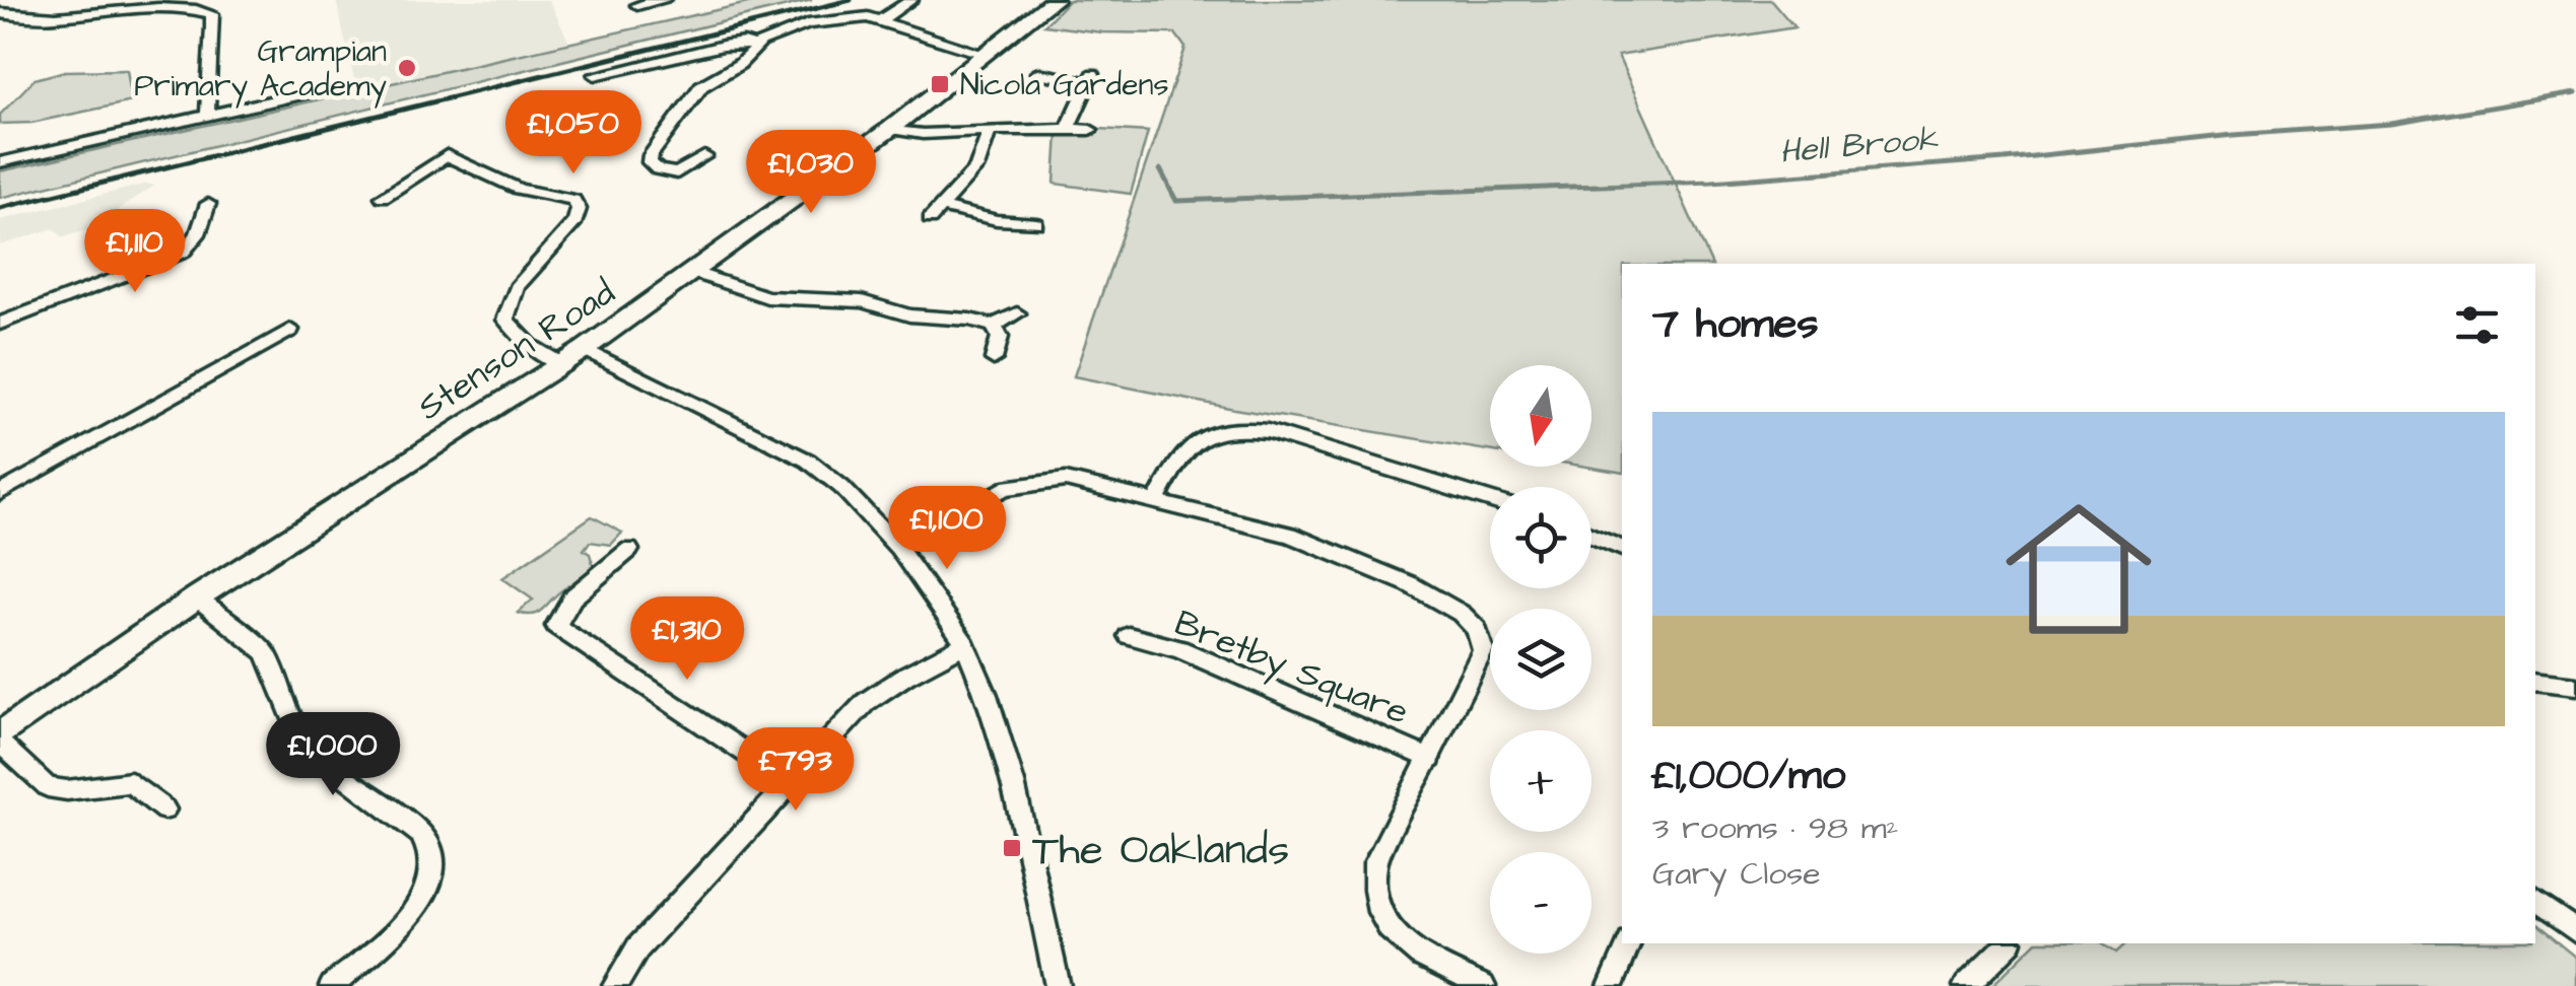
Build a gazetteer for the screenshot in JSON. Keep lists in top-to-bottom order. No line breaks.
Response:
{"streets":{"street":["Stenson Road","Bretby Square"]},"water":["Hell Brook"],"places":{"other":["Grampian Primary Academy"],"transit":["Nicola Gardens","The Oaklands"]},"north":"bottom","page":{"price":["£1,050","£1,030","£1,110","£1,100","£1,310","£1,000","£793"],"heading":"7 homes","map_buttons":["+","−"],"list":[{"name":"£1,000/mo","note":"3 rooms · 98 m² · Gary Close"}]}}
